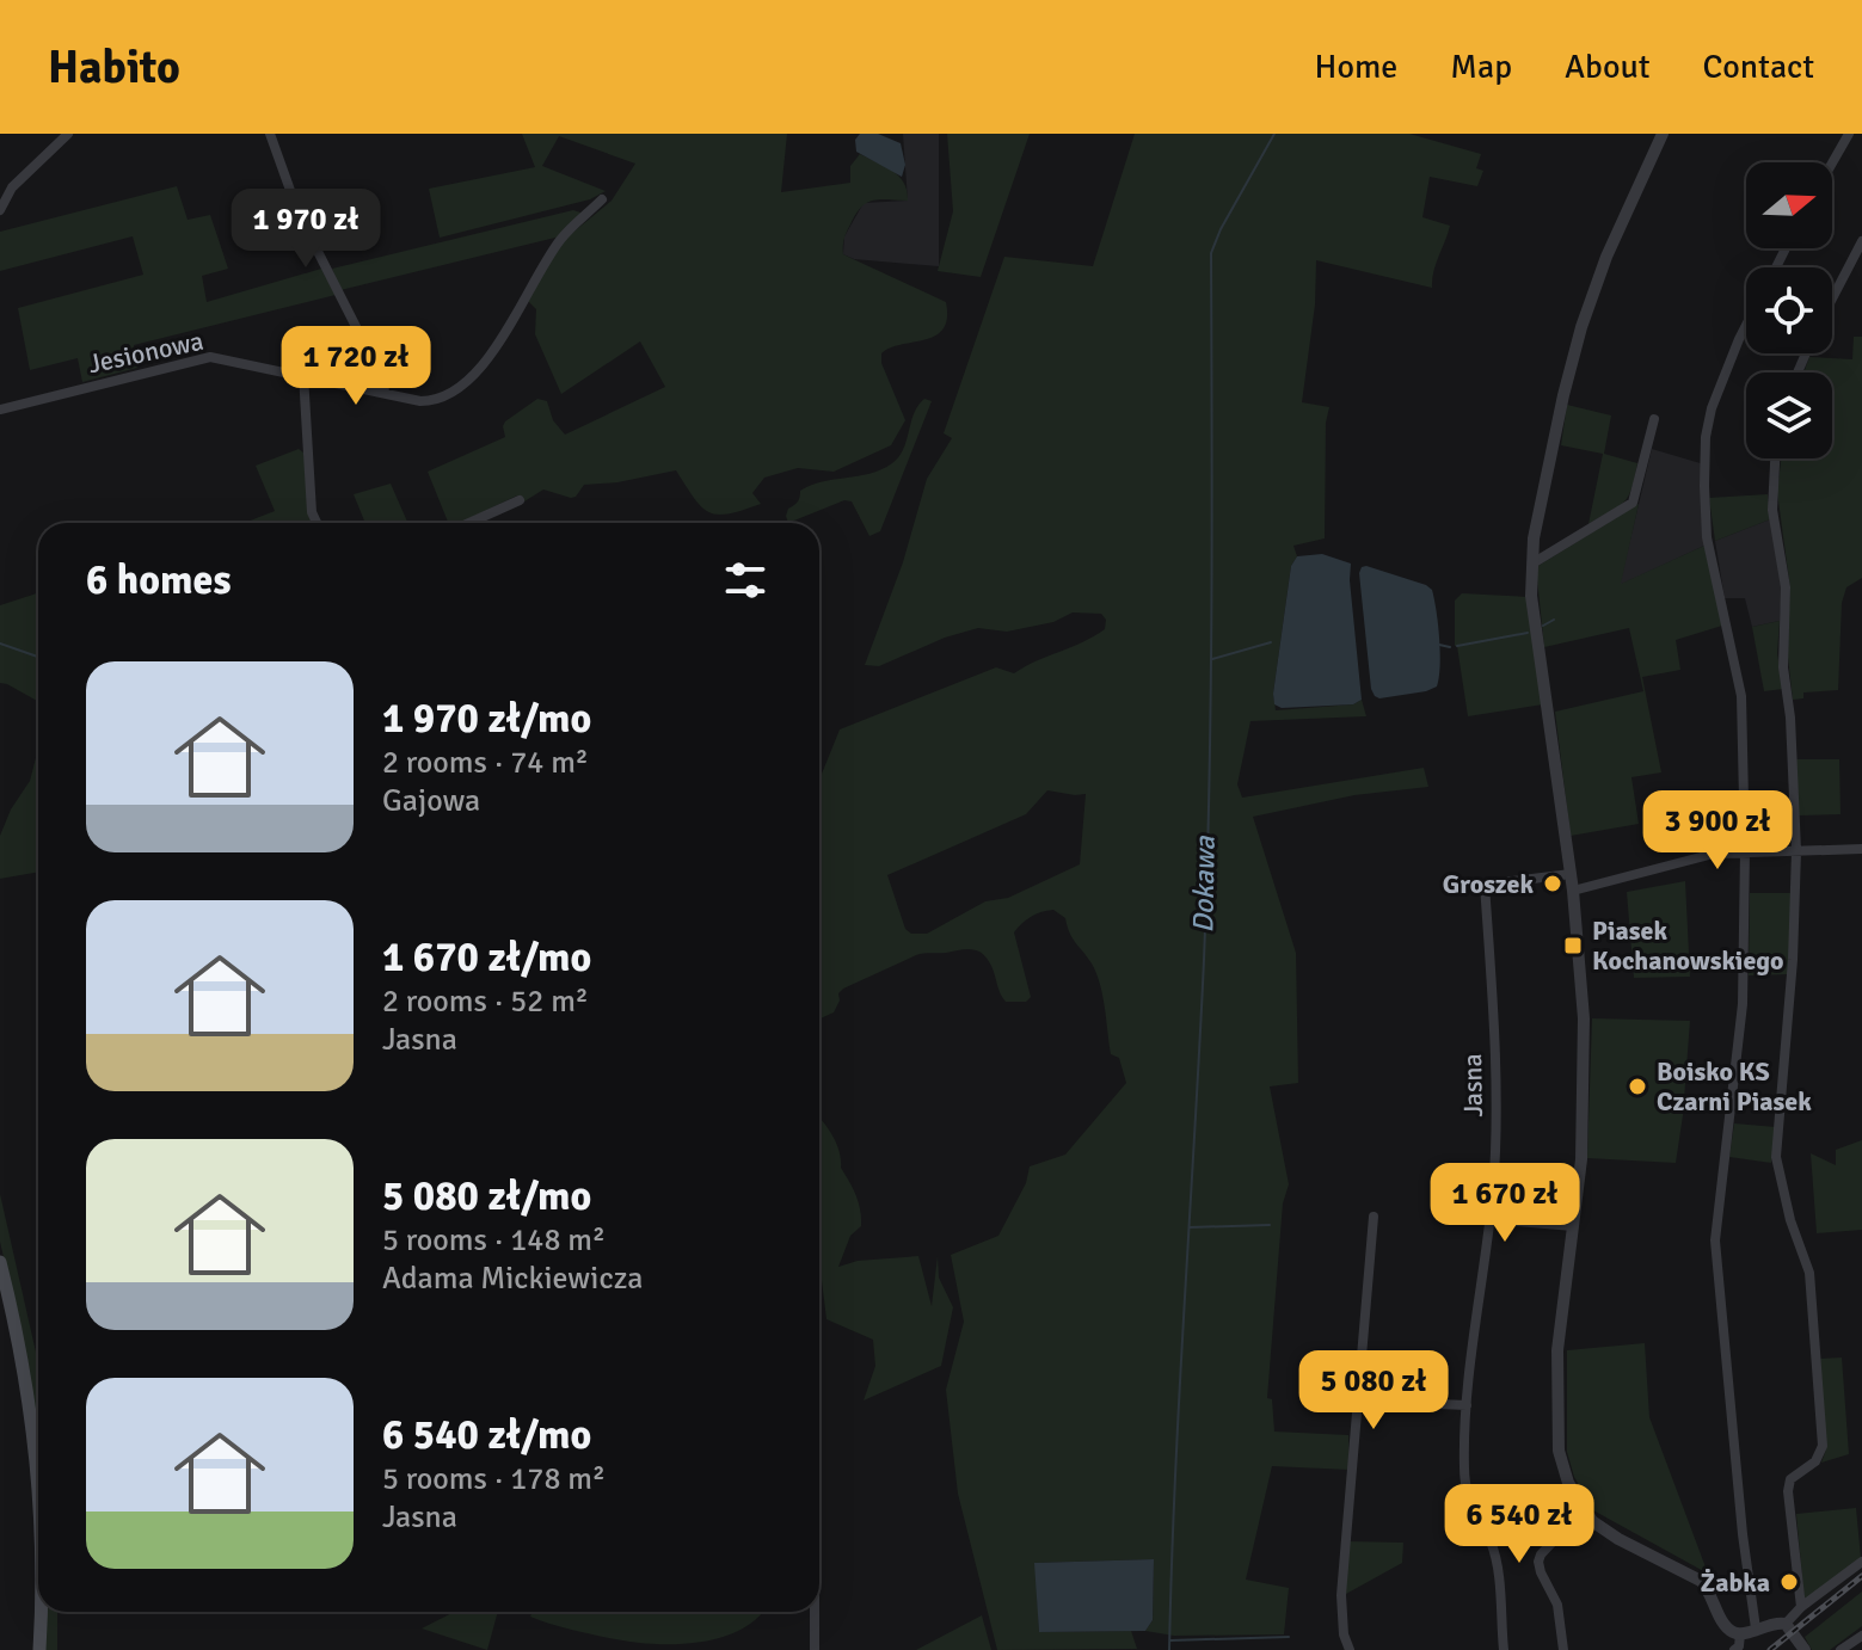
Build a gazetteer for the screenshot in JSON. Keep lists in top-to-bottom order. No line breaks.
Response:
{"streets":{"street":["Jesionowa","Jasna"]},"water":["Dokawa"],"places":{"other":["Groszek","Boisko KS Czarni Piasek","Żabka"],"transit":["Piasek Kochanowskiego"]},"north":"right","page":{"header":"Habito","nav":["Home","Map","About","Contact"],"price":["1 970 zł","1 720 zł","3 900 zł","1 670 zł","5 080 zł","6 540 zł"],"heading":"6 homes","list":[{"name":"1 970 zł/mo","note":"2 rooms · 74 m² · Gajowa"},{"name":"1 670 zł/mo","note":"2 rooms · 52 m² · Jasna"},{"name":"5 080 zł/mo","note":"5 rooms · 148 m² · Adama Mickiewicza"},{"name":"6 540 zł/mo","note":"5 rooms · 178 m² · Jasna"}]}}
